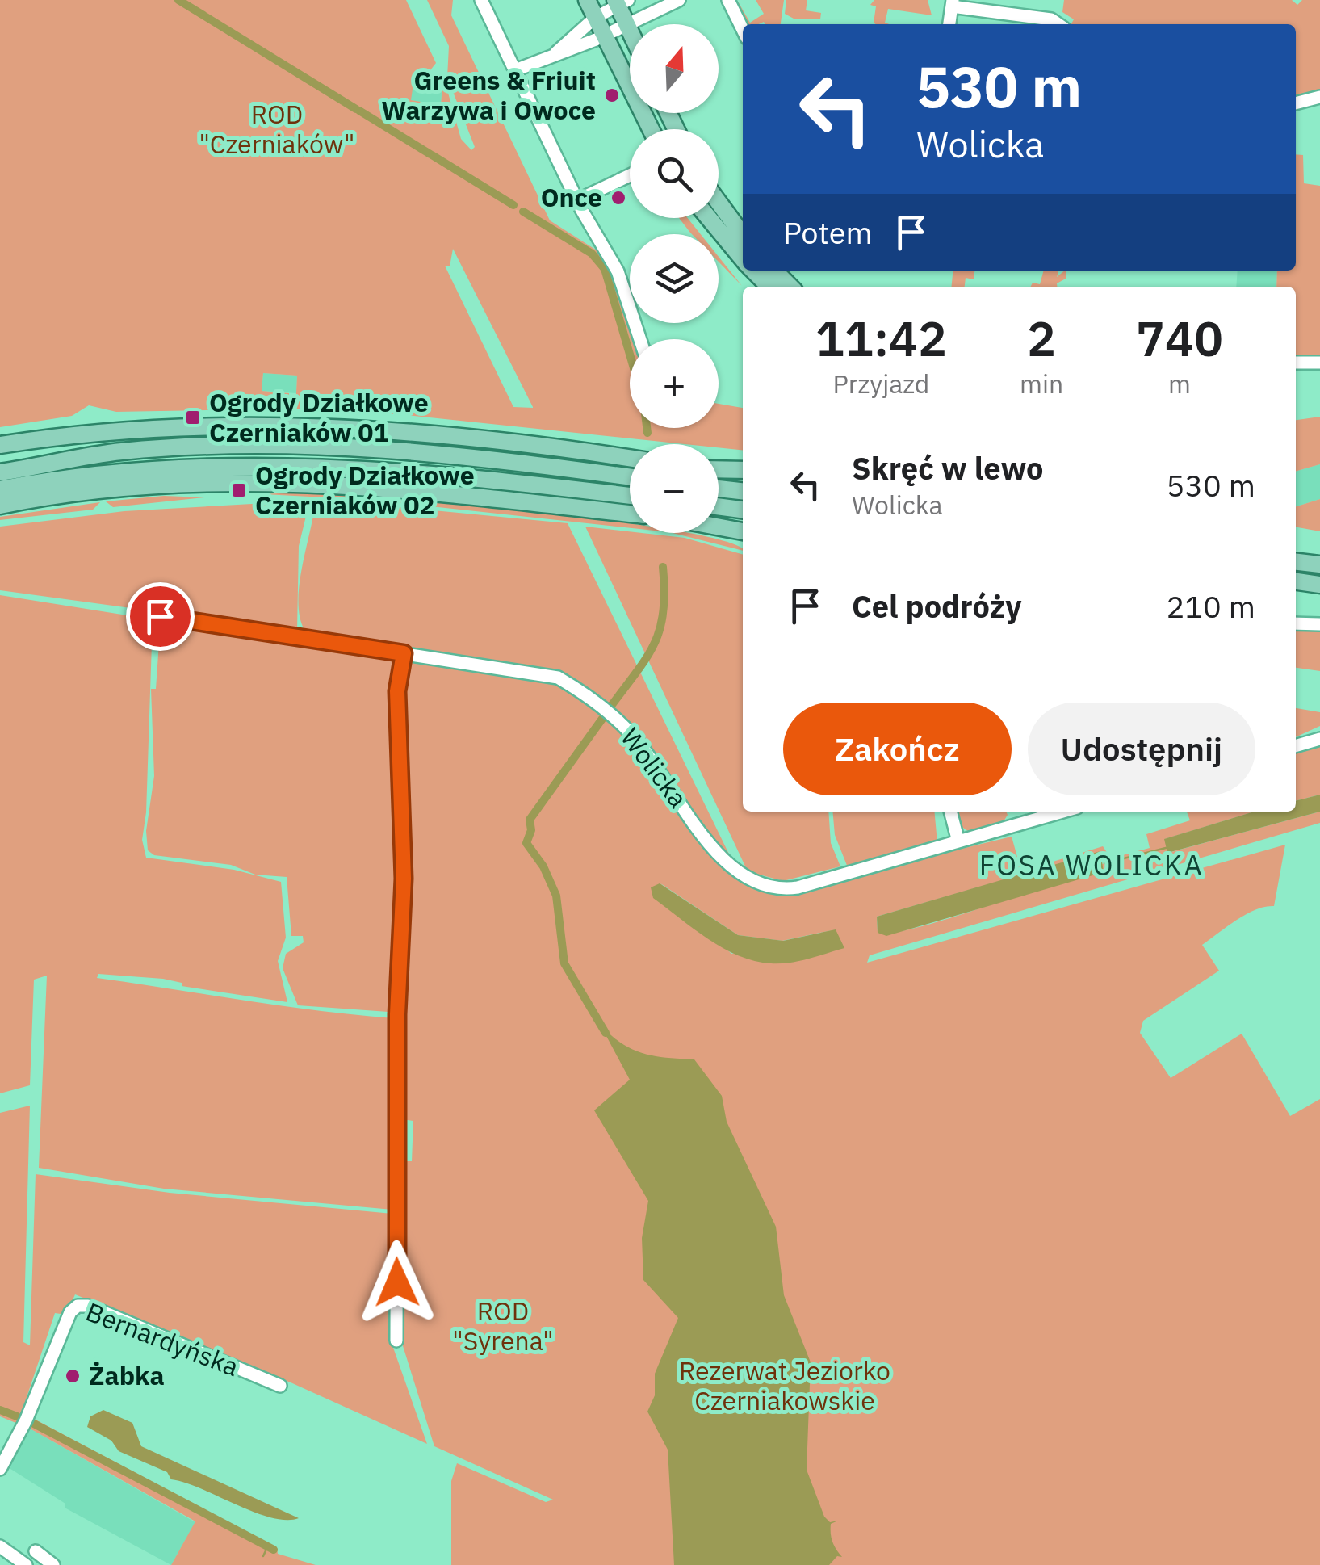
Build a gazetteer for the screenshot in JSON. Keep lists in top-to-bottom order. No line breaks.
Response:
{"streets":{"street":["Wolicka","Bernardyńska"]},"districts":["FOSA WOLICKA"],"parks":["ROD \"Czerniaków\"","ROD \"Syrena\"","Rezerwat Jeziorko Czerniakowskie"],"places":{"other":["Greens & Friuit Warzywa i Owoce","Once","Żabka"],"transit":["Ogrody Działkowe Czerniaków 01","Ogrody Działkowe Czerniaków 02"]},"north":"top","page":{"map_buttons":["+","−"],"turn":["530 m","Wolicka"],"then":"Potem","eta":["11:42","Przyjazd","2","min","740","m"],"list":[{"name":"Skręć w lewo","note":"Wolicka","value":"530 m"},{"name":"Cel podróży","value":"210 m"}],"buttons":["Zakończ","Udostępnij"]}}
